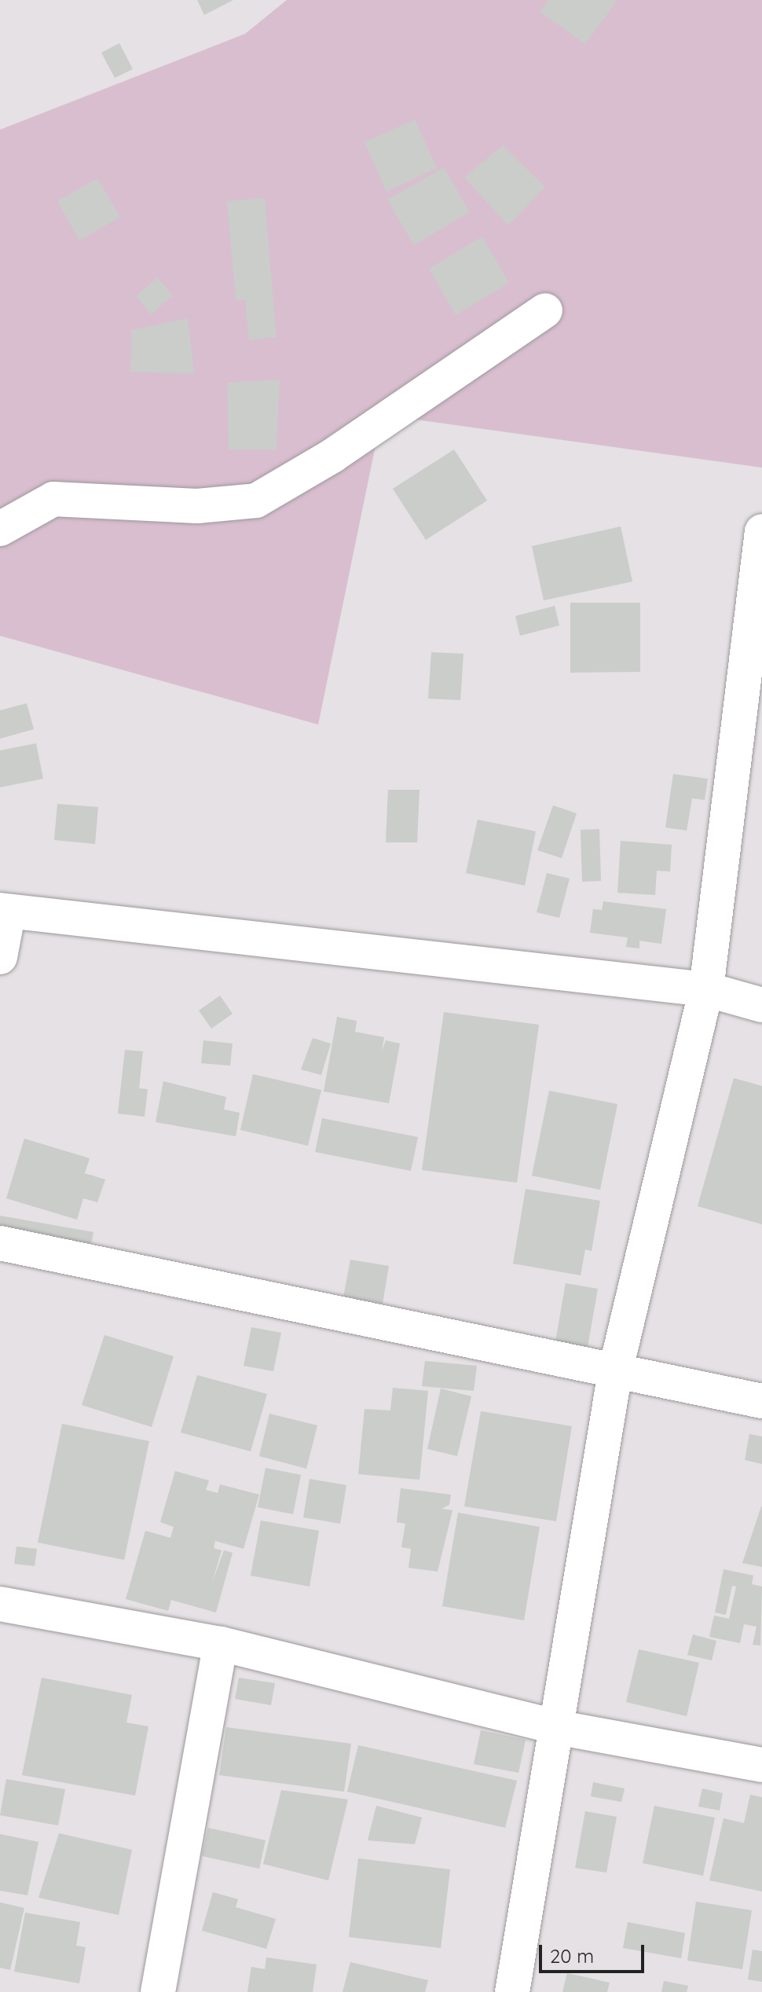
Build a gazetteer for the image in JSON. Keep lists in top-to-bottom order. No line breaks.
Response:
{"scale_bar":"20 m"}
